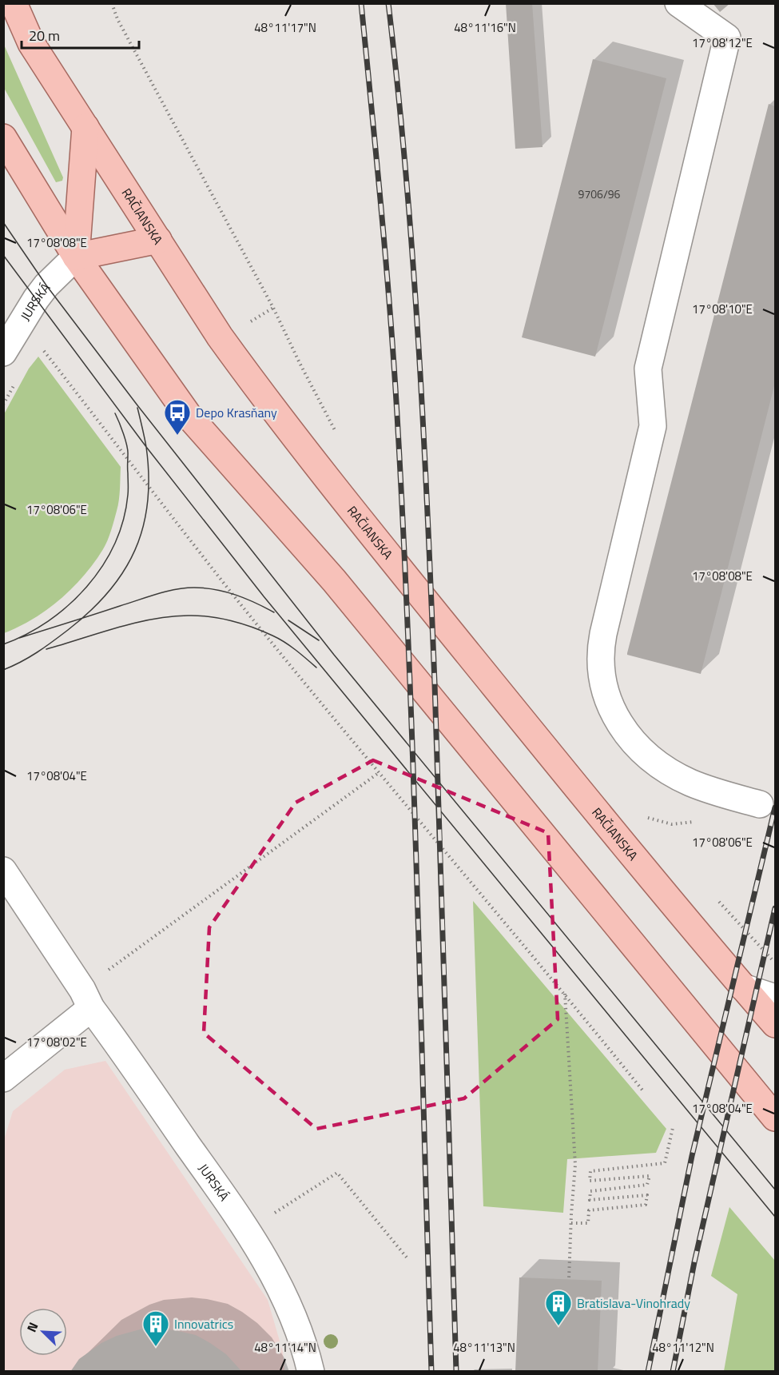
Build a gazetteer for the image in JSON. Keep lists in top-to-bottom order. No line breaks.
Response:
{"streets":{"main road":["RAČIANSKA"],"street":["JURSKÁ"]},"places":{"bus stop":["Depo Krasňany"],"building":["Bratislava-Vinohrady","Innovatrics"]},"house_numbers":["9706/96"],"scale_bar":"20 m","north":"top left","coordinates":["48°11'17\"N","48°11'16\"N","17°08'12\"E","17°08'08\"E","17°08'10\"E","17°08'06\"E","17°08'04\"E","17°08'02\"E","48°11'14\"N","48°11'13\"N","48°11'12\"N"]}
